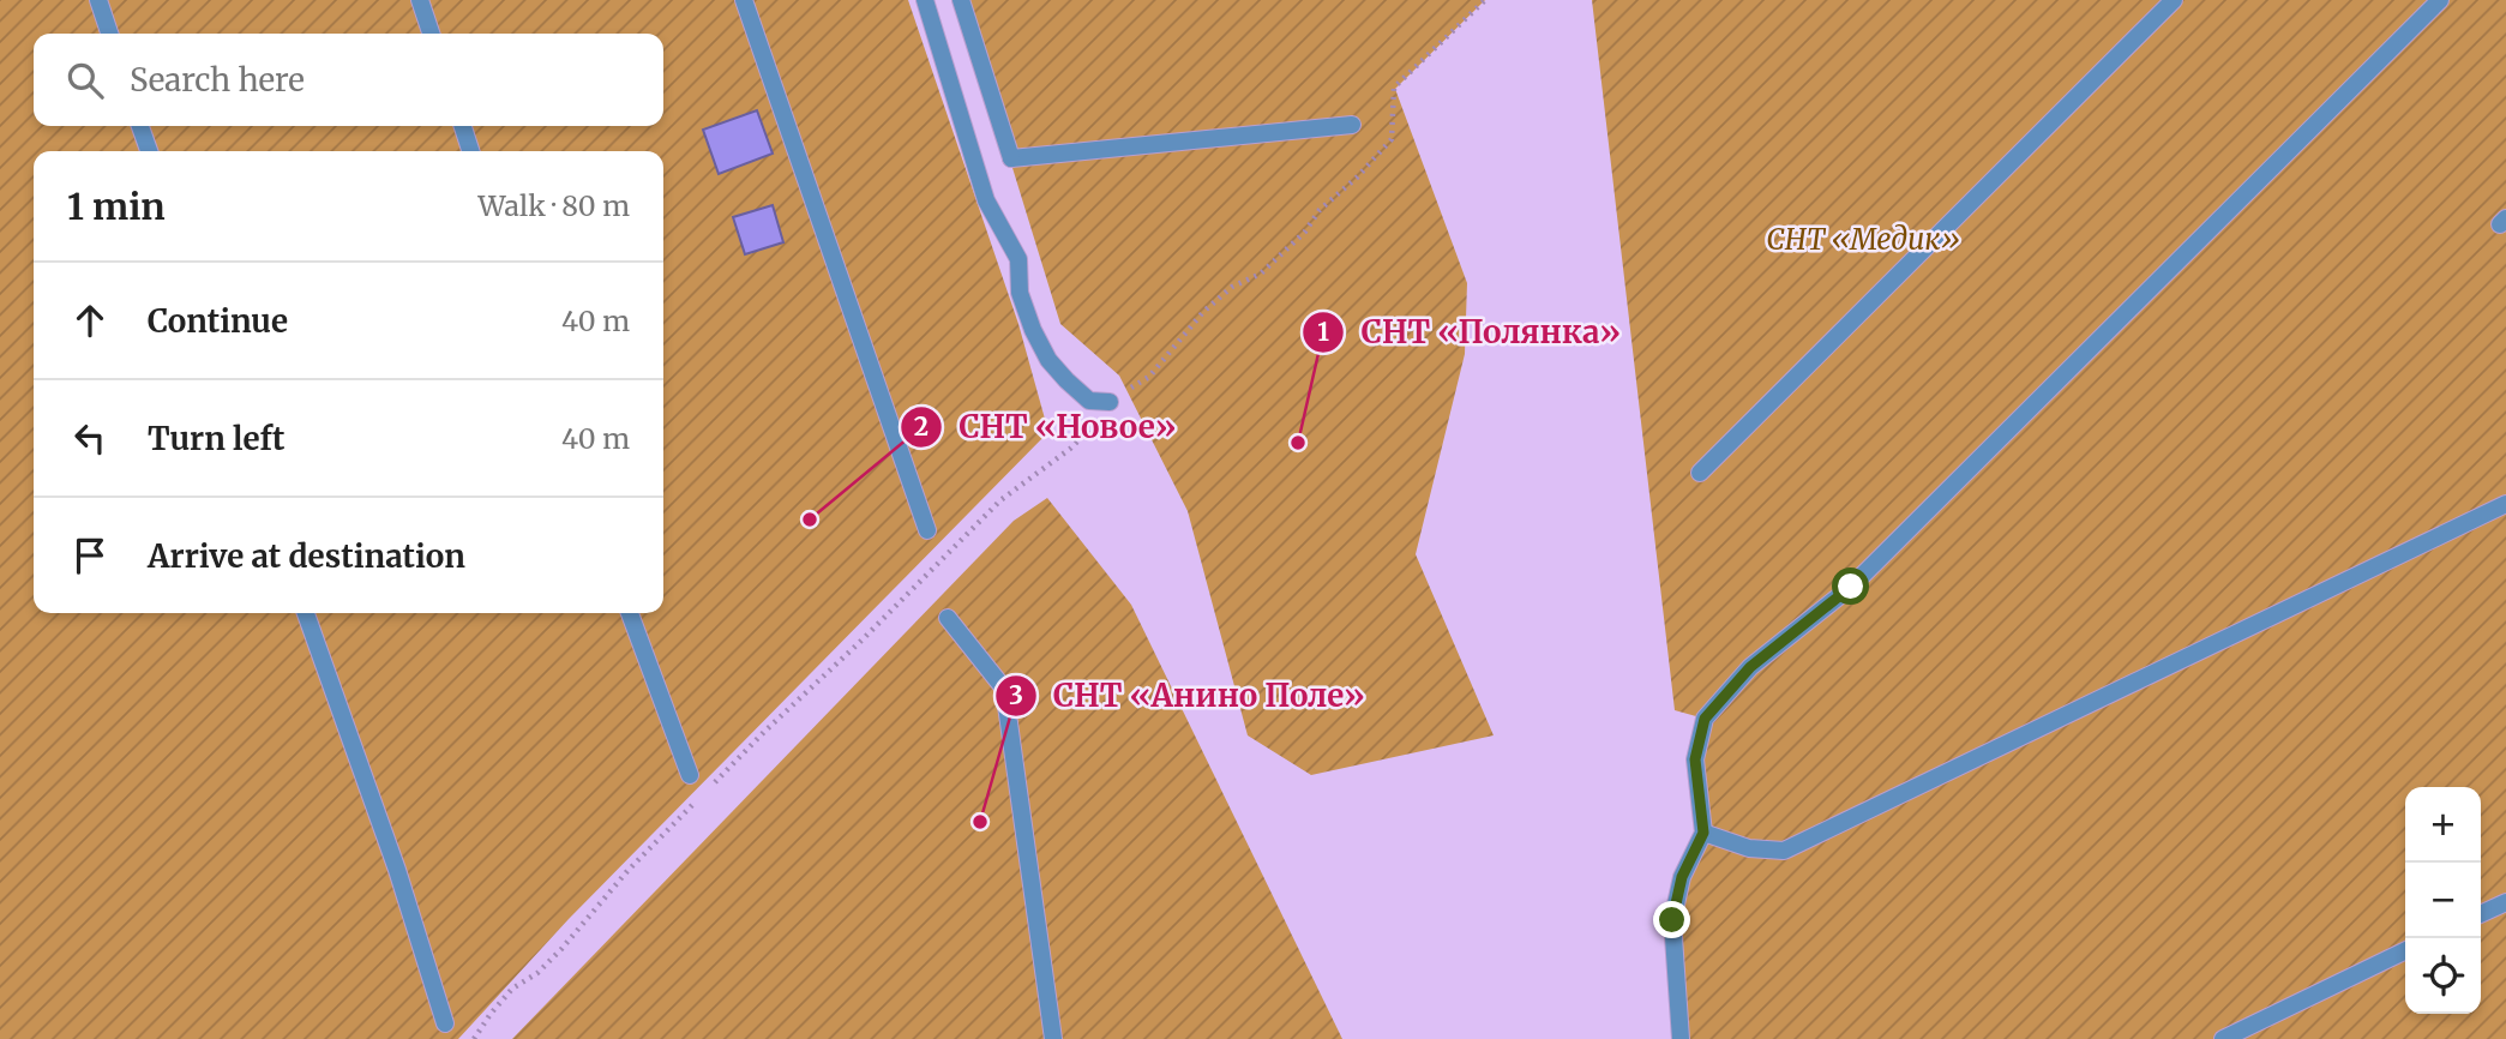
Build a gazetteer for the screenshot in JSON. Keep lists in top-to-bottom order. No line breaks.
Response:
{"parks":["СНТ «Медик»"],"places":["СНТ «Полянка»","СНТ «Новое»","СНТ «Анино Поле»"],"page":{"search":"Search here","heading":["1 min","Walk · 80 m"],"list":[["Continue","40 m"],["Turn left","40 m"],"Arrive at destination"],"map_buttons":["+","−"]}}
